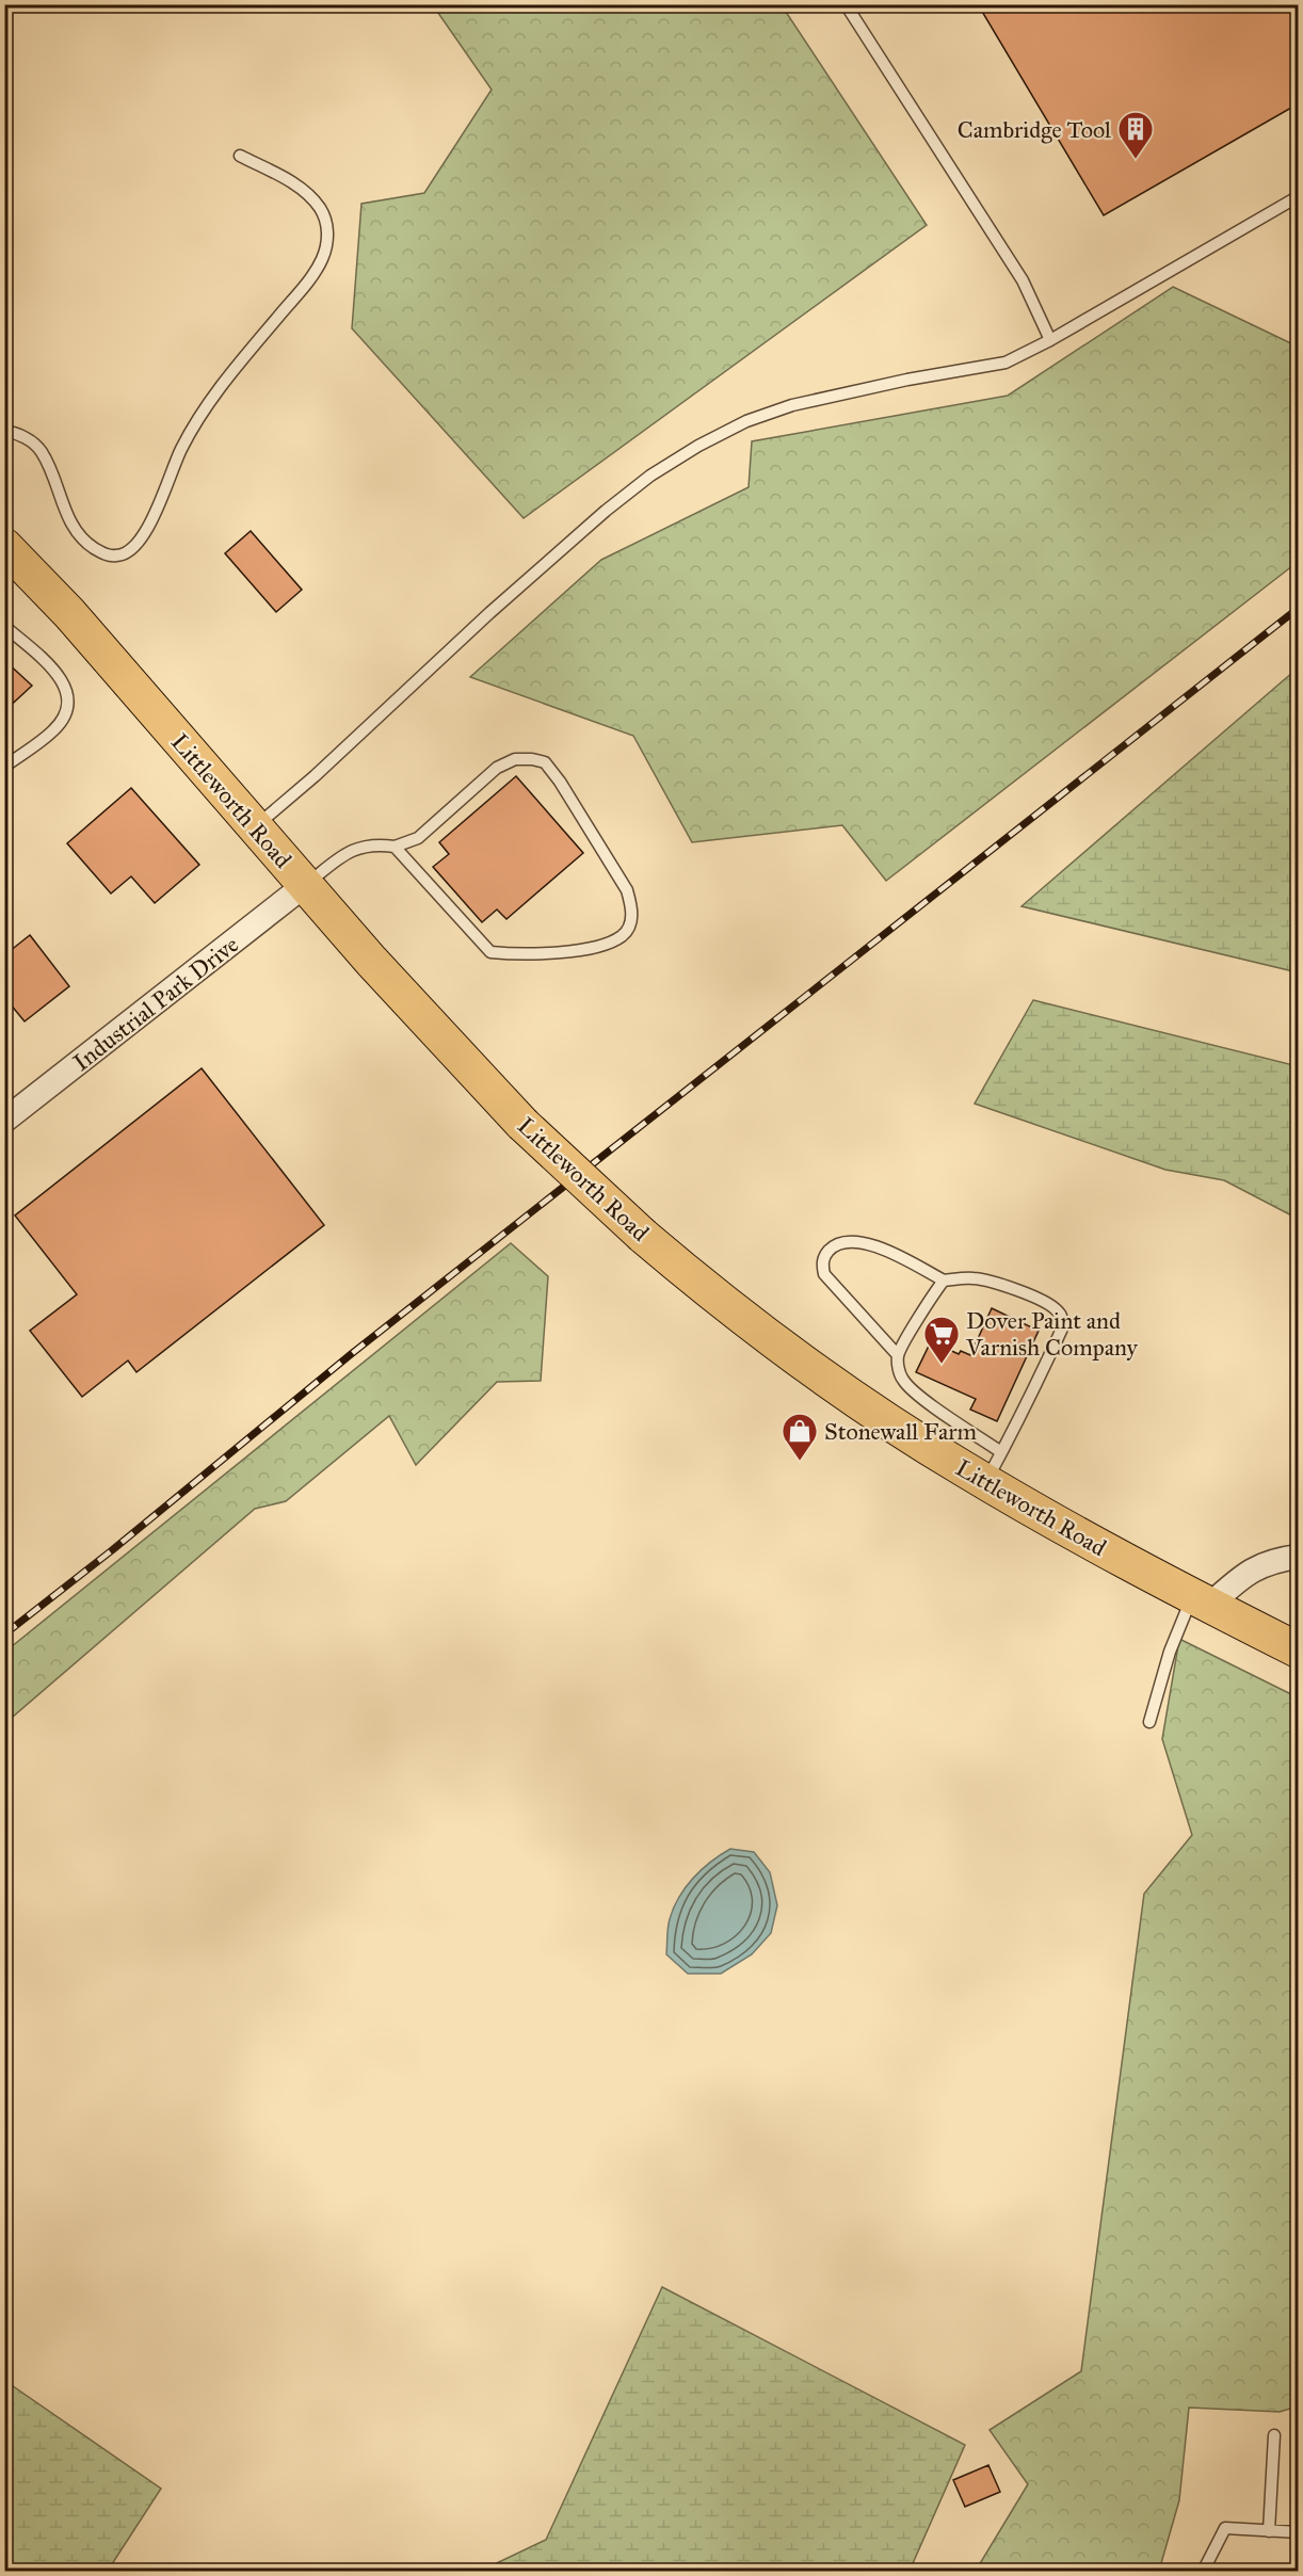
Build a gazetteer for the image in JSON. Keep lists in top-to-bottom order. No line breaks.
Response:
{"streets":{"main road":["Littleworth Road"],"street":["Industrial Park Drive"]},"crossings":[["Littleworth Road","Industrial Park Drive"]],"places":{"building":["Cambridge Tool"],"supermarket":["Dover Paint and Varnish Company"],"shop":["Stonewall Farm"]}}
